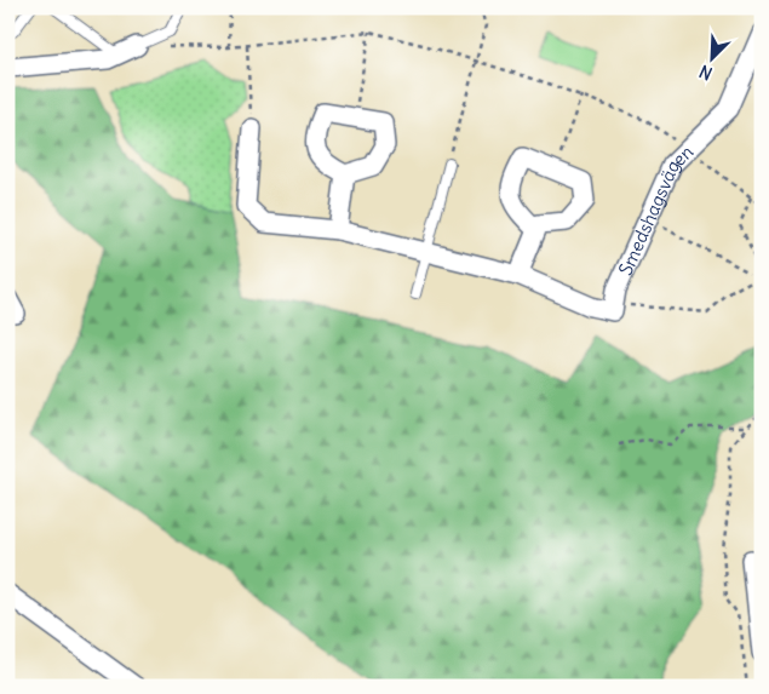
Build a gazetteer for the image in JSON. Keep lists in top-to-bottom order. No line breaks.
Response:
{"streets":{"street":["Smedshagsvägen"]},"north":"bottom left"}
